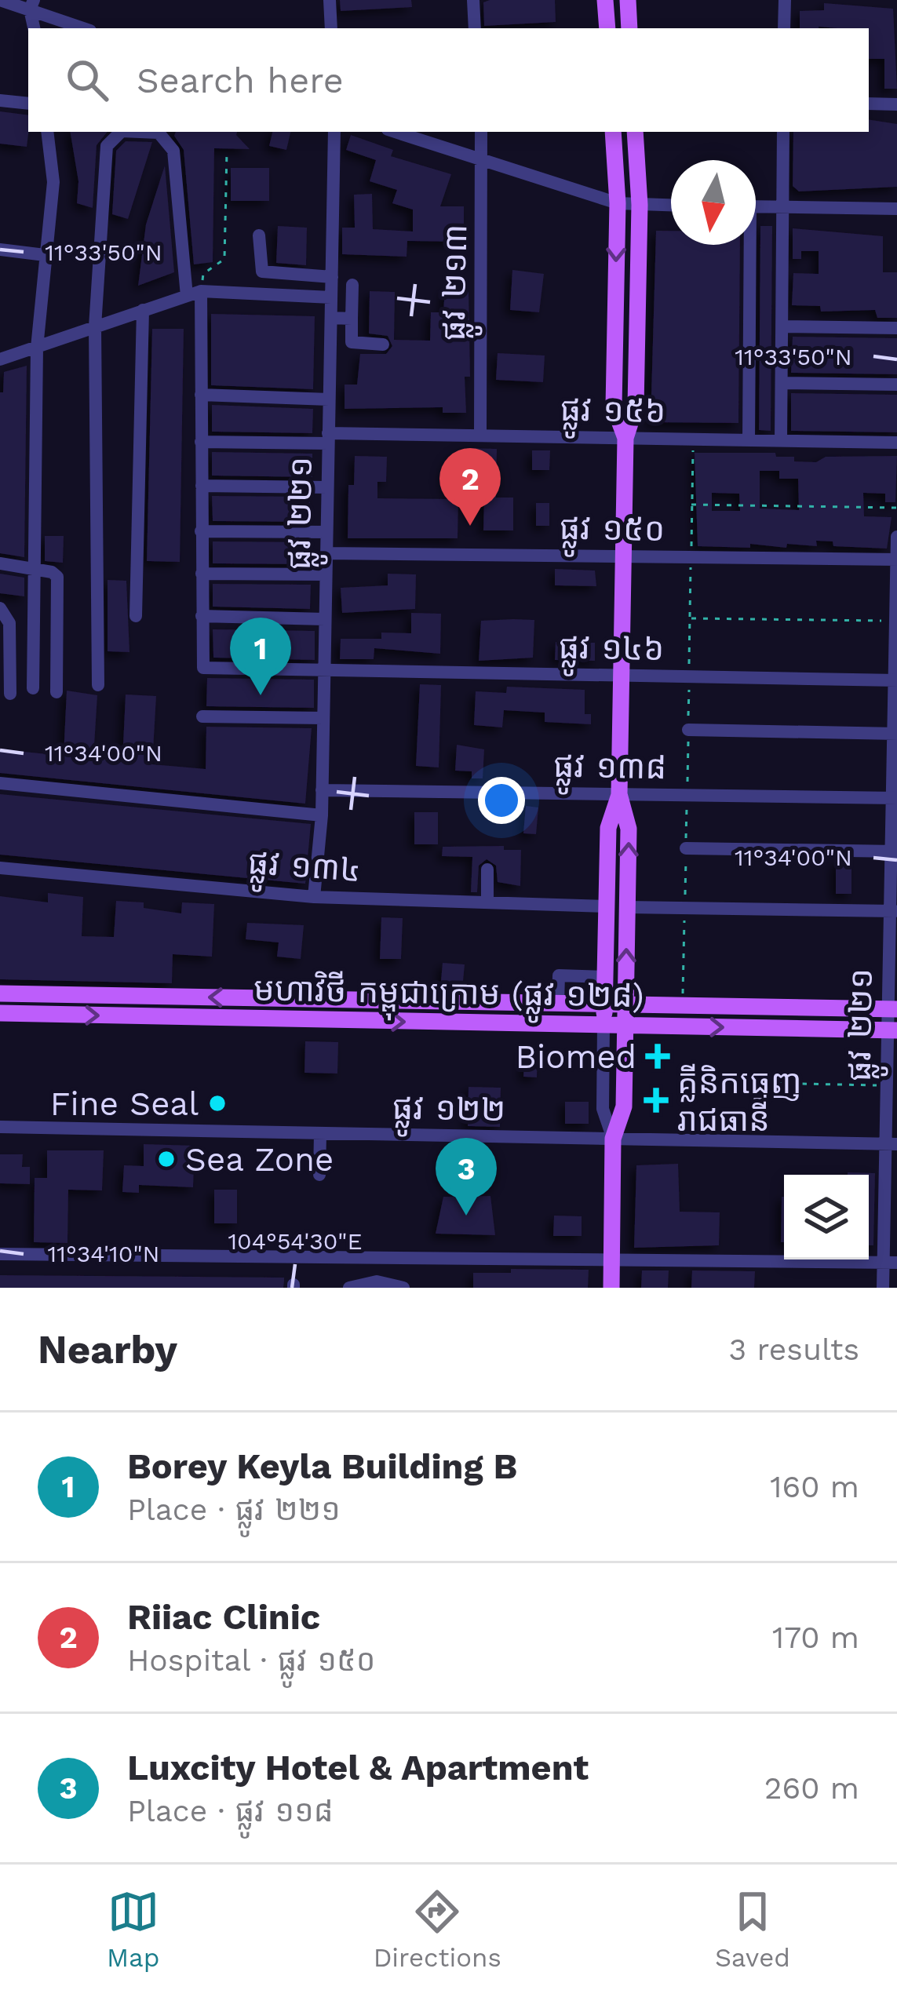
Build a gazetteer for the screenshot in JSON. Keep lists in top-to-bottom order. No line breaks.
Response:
{"streets":{"main road":["មហាវិថី កម្ពុជាក្រោម (ផ្លូវ ១២៨)"],"street":["ផ្លូវ ២១៣","ផ្លូវ ១៥៦","ផ្លូវ ២២១","ផ្លូវ ១៥០","ផ្លូវ ១៤៦","ផ្លូវ ១៣៨","ផ្លូវ ១៣៤","ផ្លូវ ១២២"]},"crossings":[["ផ្លូវ ២១៣","ផ្លូវ ១៥៦"],["ផ្លូវ ១៥៦","ផ្លូវ ២២១"],["ផ្លូវ ២២១","ផ្លូវ ១៥០"],["ផ្លូវ ២២១","ផ្លូវ ១៤៦"],["ផ្លូវ ២២១","ផ្លូវ ១៣៨"],["ផ្លូវ ២២១","ផ្លូវ ១៣៤"],["ផ្លូវ ២២១","មហាវិថី កម្ពុជាក្រោម (ផ្លូវ ១២៨)"],["ផ្លូវ ២២១","ផ្លូវ ១២២"]],"places":{"health":["Biomed","គ្លីនិកធ្មេញ រាជធានី"],"other":["Fine Seal","Sea Zone"]},"north":"bottom","page":{"search":"Search here","pins":["2","1","3"],"heading":["Nearby","3 results"],"list":[{"mark":"1","name":"Borey Keyla Building B","note":"Place · ផ្លូវ ២២១","value":"160 m"},{"mark":"2","name":"Riiac Clinic","note":"Hospital · ផ្លូវ ១៥០","value":"170 m"},{"mark":"3","name":"Luxcity Hotel & Apartment","note":"Place · ផ្លូវ ១១៨","value":"260 m"}],"nav":["Map","Directions","Saved"]},"coordinates":["11°33'50\"N","11°34'00\"N","104°54'30\"E","11°34'10\"N"]}
